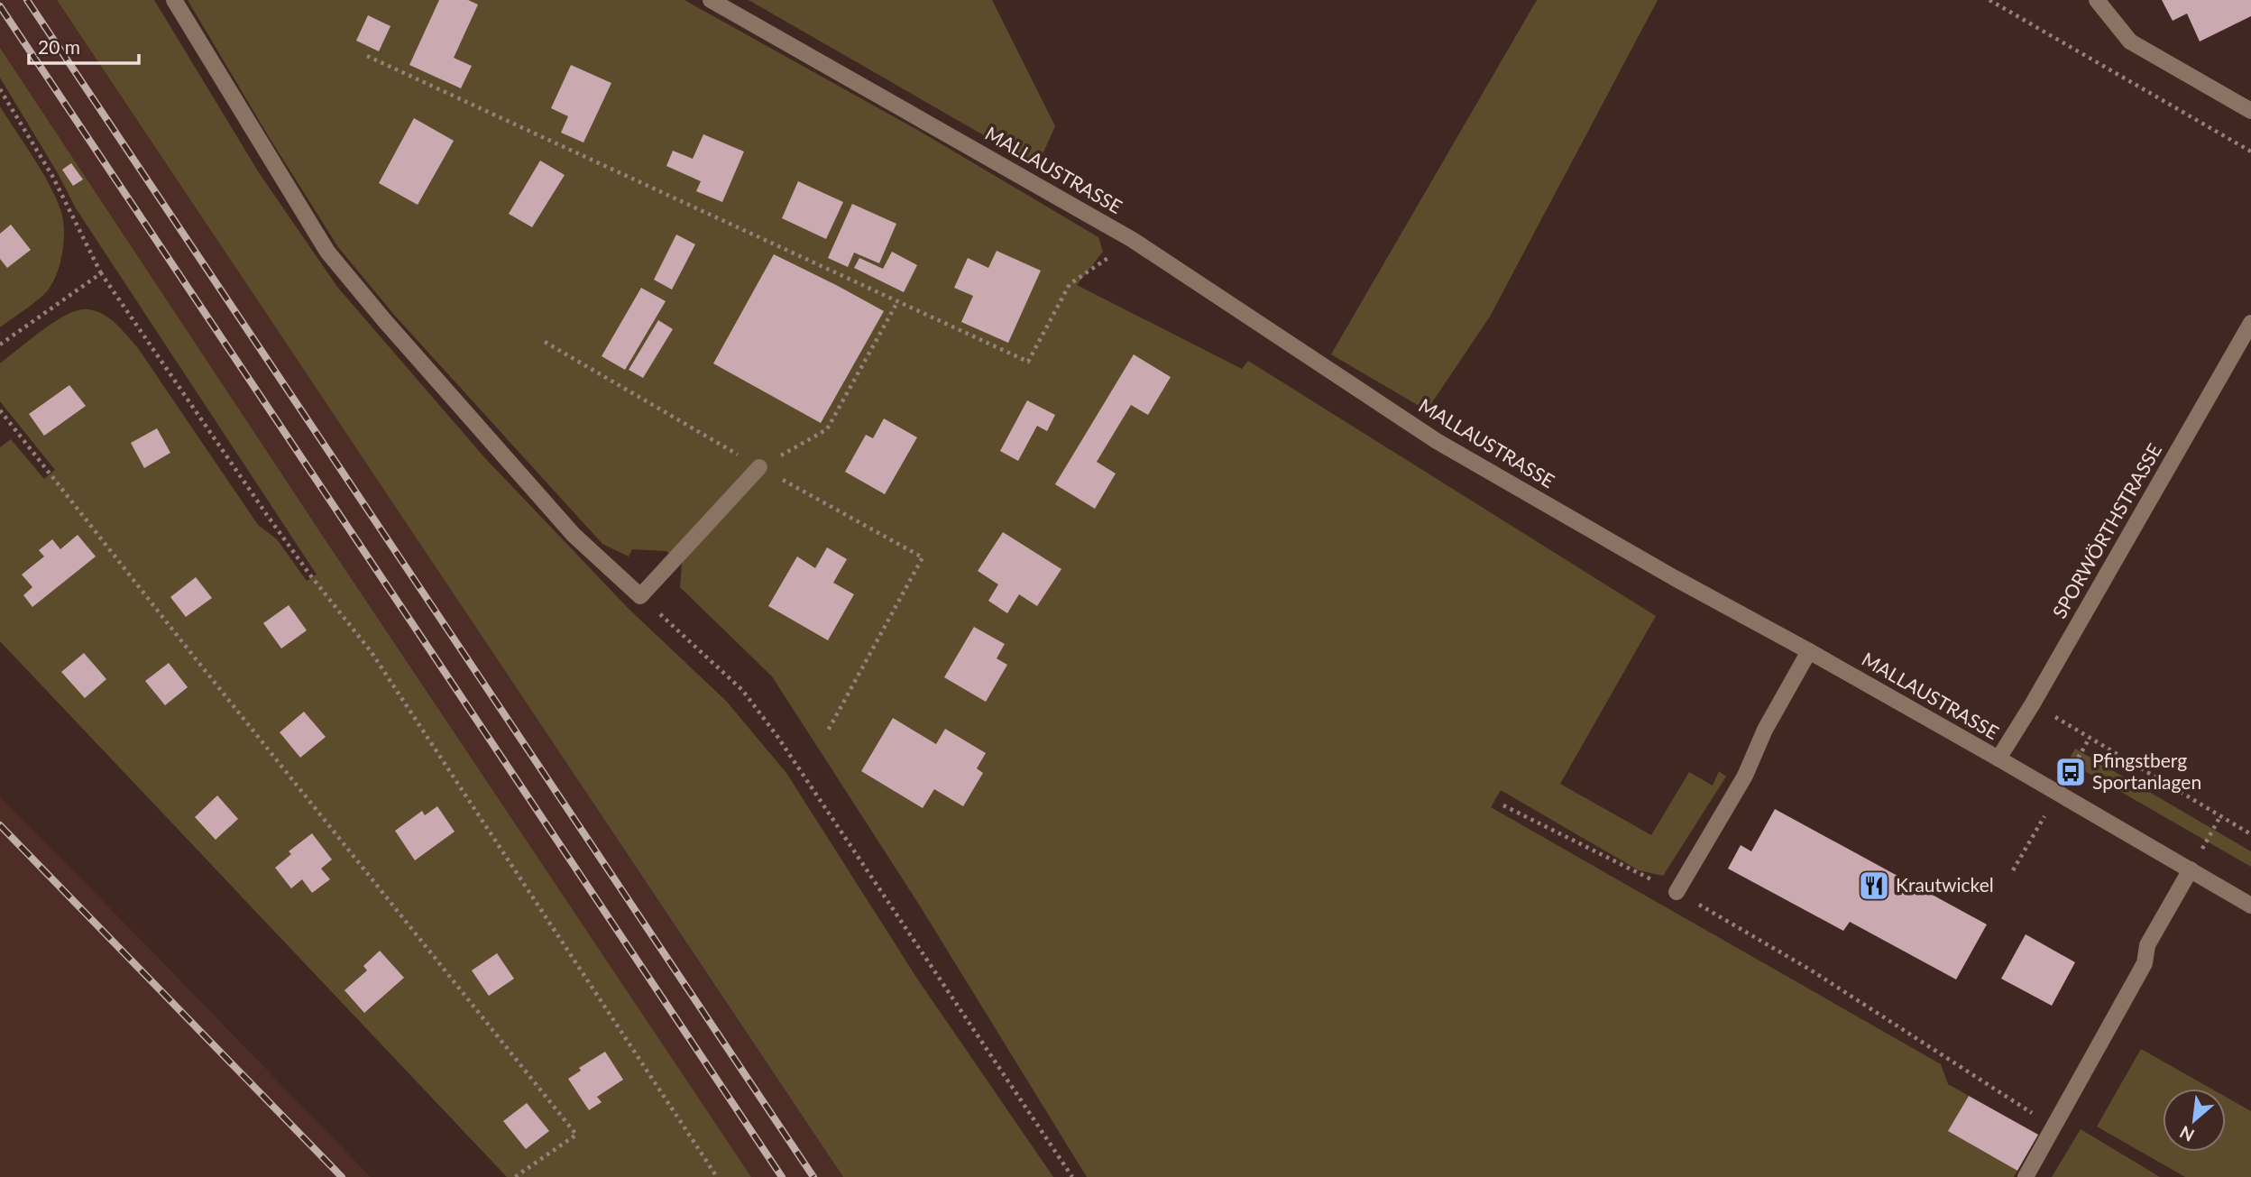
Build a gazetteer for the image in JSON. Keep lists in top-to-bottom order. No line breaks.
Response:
{"streets":{"street":["MALLAUSTRASSE","SPORWÖRTHSTRASSE"]},"crossings":[["MALLAUSTRASSE","SPORWÖRTHSTRASSE"]],"places":{"bus stop":["Pfingstberg Sportanlagen"],"restaurant":["Krautwickel"]},"scale_bar":"20 m","north":"bottom left"}
